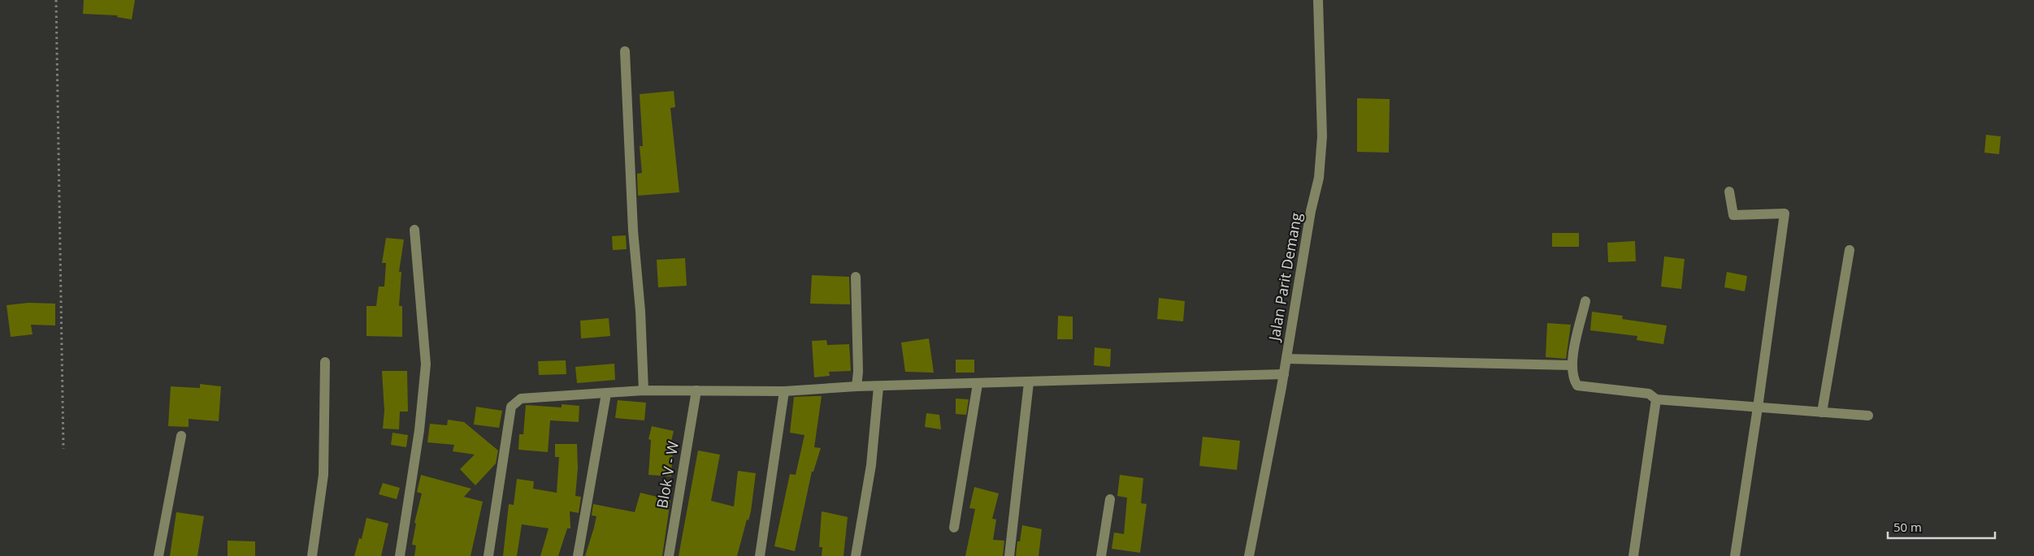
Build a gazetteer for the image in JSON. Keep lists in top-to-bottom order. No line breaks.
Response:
{"streets":{"street":["Jalan Parit Demang","Blok V - W"]},"scale_bar":"50 m"}
